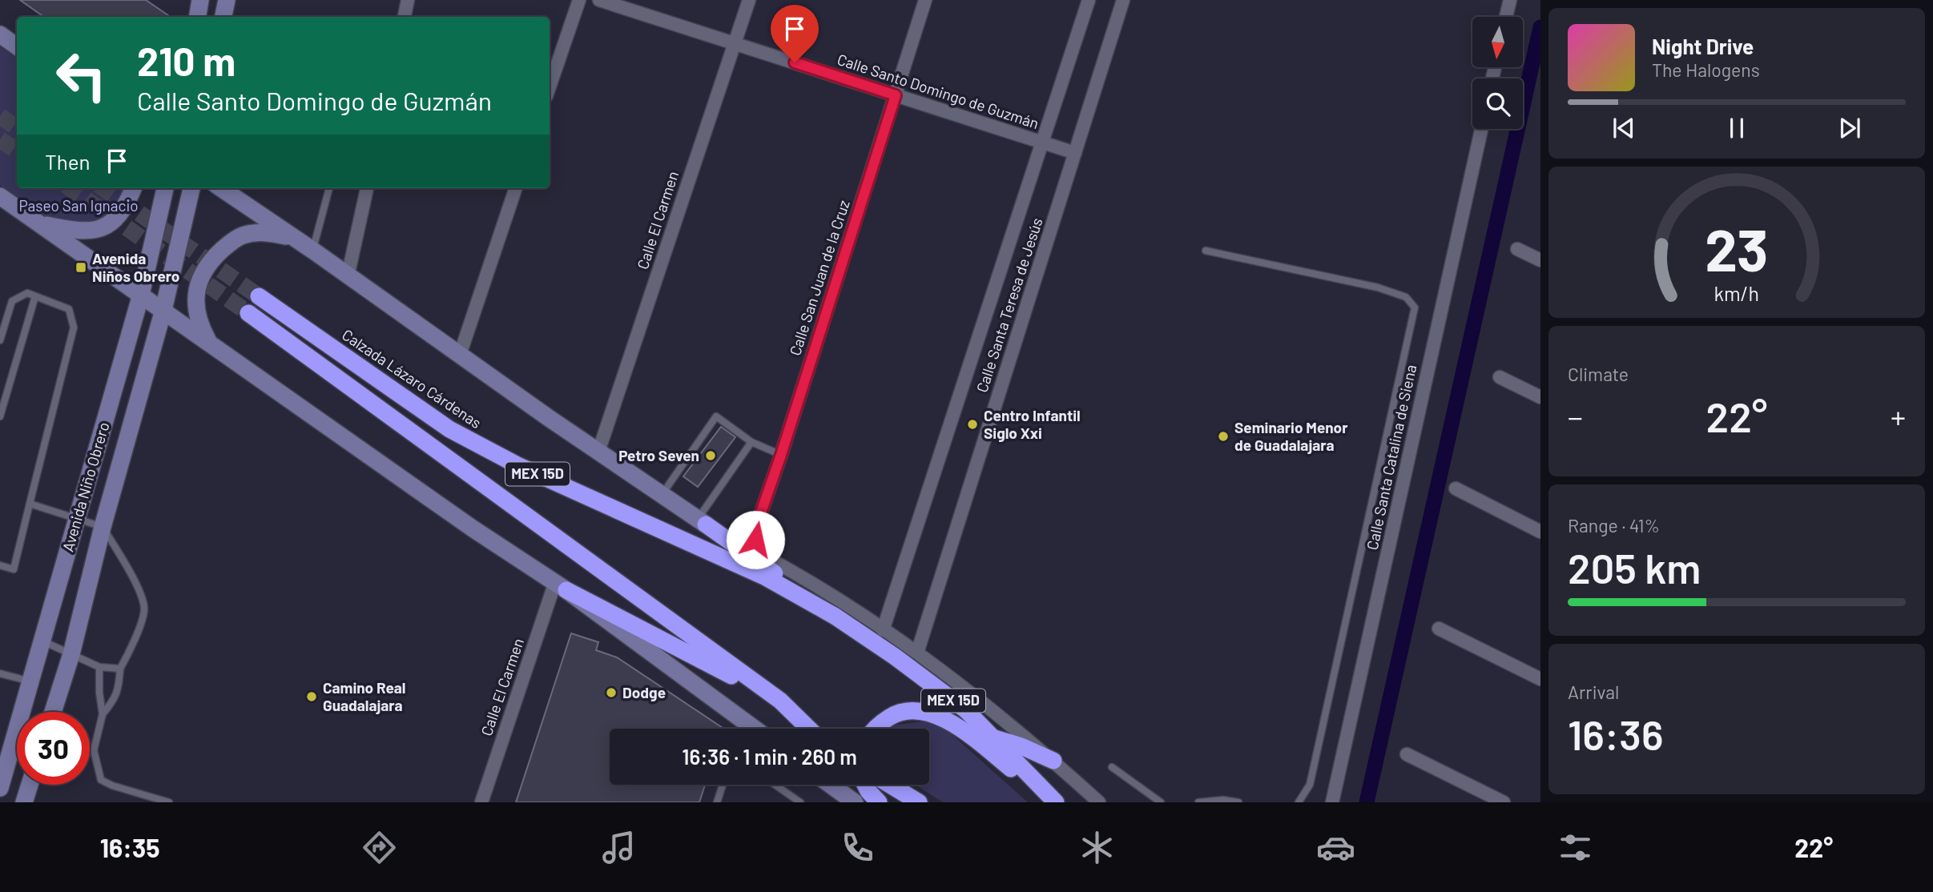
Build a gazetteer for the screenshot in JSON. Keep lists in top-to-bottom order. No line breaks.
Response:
{"streets":{"highway":["Calzada Lázaro Cárdenas","MEX 15D"],"street":["Calle Santo Domingo de Guzmán","Calle El Carmen","Calle San Juan de la Cruz","Calle Santa Teresa de Jesús","Calle Santa Catalina de Siena","Avenida Niño Obrero"]},"crossings":[["Calle Santo Domingo de Guzmán","Calle El Carmen"],["Calle Santo Domingo de Guzmán","Calle San Juan de la Cruz"],["Calle Santo Domingo de Guzmán","Calle Santa Teresa de Jesús"]],"parks":["Paseo San Ignacio"],"places":{"transit":["Avenida Niños Obrero"],"other":["Centro Infantil Siglo Xxi","Seminario Menor de Guadalajara","Petro Seven","Dodge","Camino Real Guadalajara"]},"north":"bottom","page":{"turn":["210 m","Calle Santo Domingo de Guzmán"],"song":["Night Drive","The Halogens"],"then":"Then","tile":["Climate",["Range · 41%","205 km"],["Arrival","16:36"]],"heat":["−","22°","+"],"limit":"30","trip":"16:36 · 1 min · 260 m","tabs":["16:35","22°"],"gauge":["23","km/h"]}}
